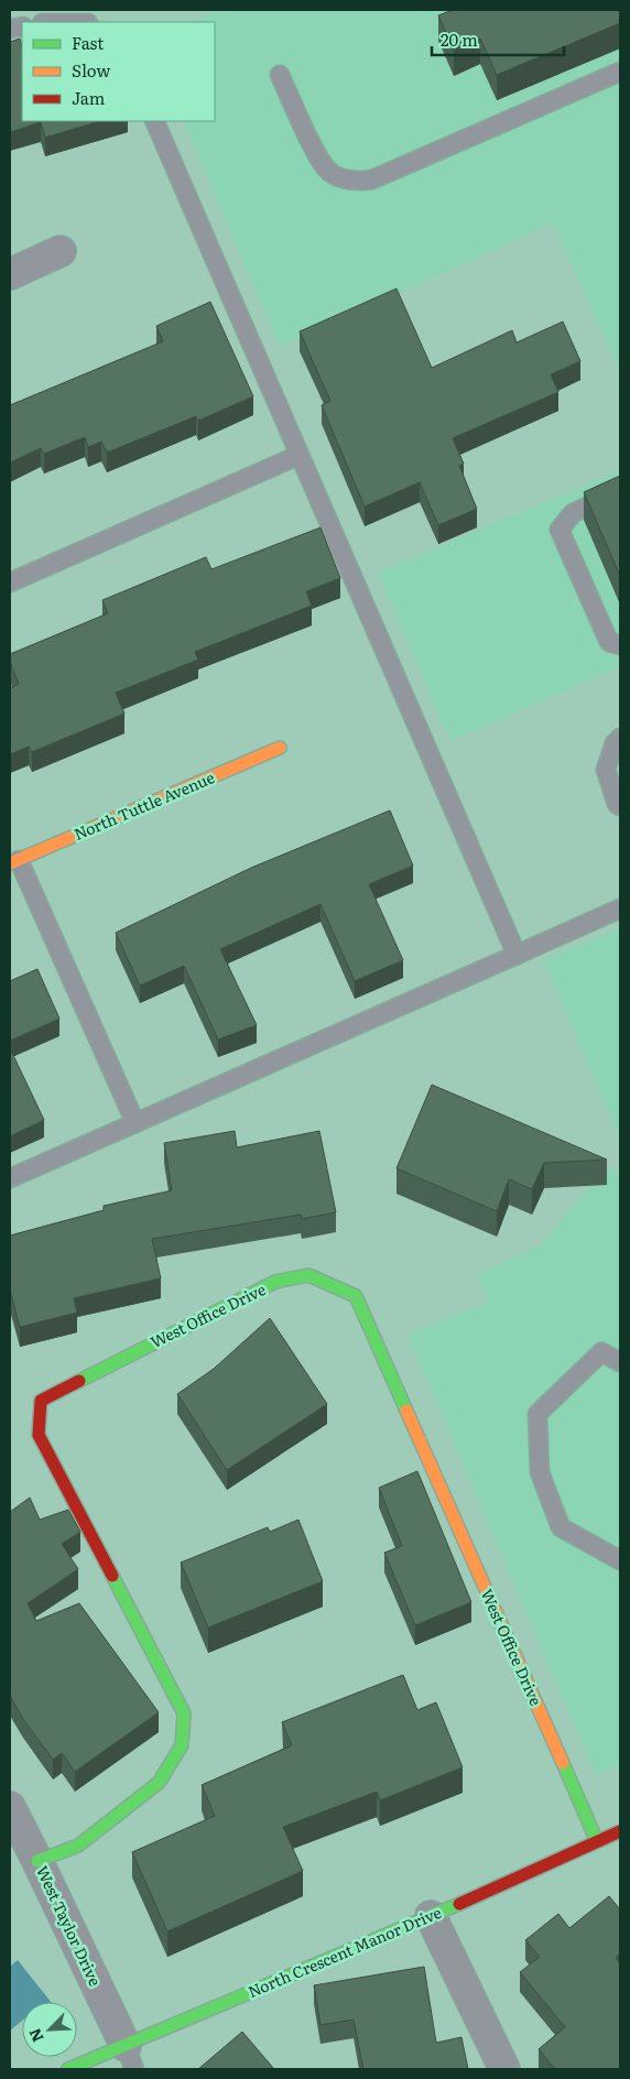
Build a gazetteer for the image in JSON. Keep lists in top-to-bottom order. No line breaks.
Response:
{"streets":{"street":["North Tuttle Avenue","West Office Drive","West Taylor Drive","North Crescent Manor Drive"]},"crossings":[["West Office Drive","West Taylor Drive"],["West Office Drive","North Crescent Manor Drive"],["West Taylor Drive","North Crescent Manor Drive"]],"legend":["Fast","Slow","Jam"],"scale_bar":"20 m","north":"bottom left"}
